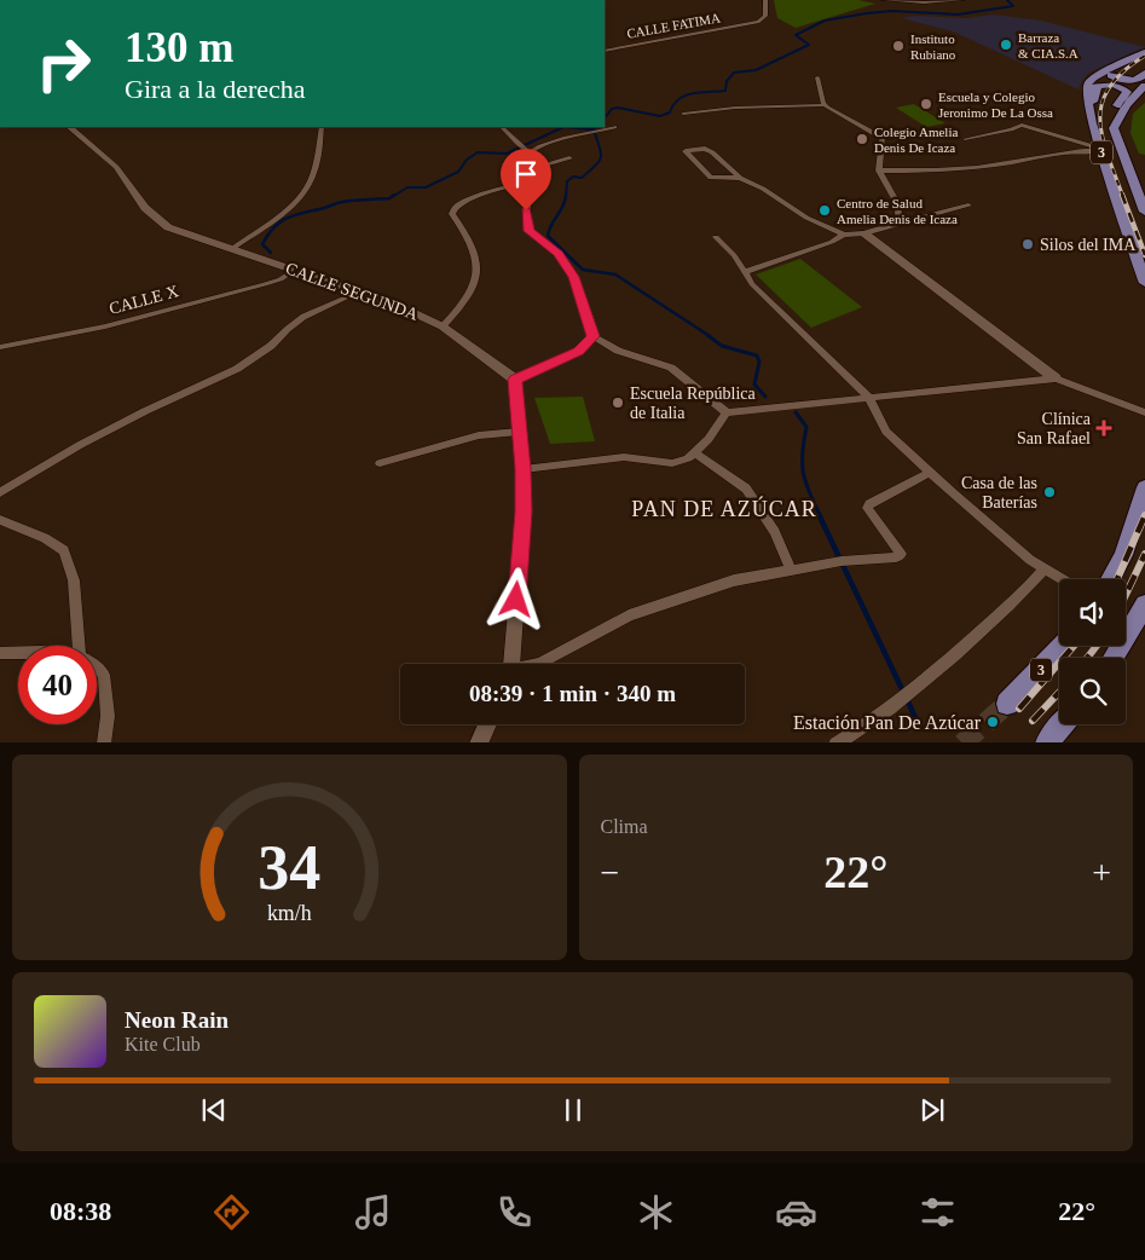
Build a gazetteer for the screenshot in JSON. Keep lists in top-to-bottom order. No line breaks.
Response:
{"streets":{"main road":["3"],"street":["CALLE FATIMA","CALLE SEGUNDA","CALLE X"]},"crossings":[["CALLE SEGUNDA","CALLE X"]],"districts":["PAN DE AZÚCAR"],"places":{"other":["Barraza & CIA.S.A","Instituto Rubiano","Escuela y Colegio Jeronimo De La Ossa","Colegio Amelia Denis De Icaza","Centro de Salud Amelia Denis de Icaza","Silos del IMA","Escuela República de Italia","Casa de las Baterías","Estación Pan De Azúcar"],"health":["Clínica San Rafael"]},"page":{"turn":["130 m","Gira a la derecha"],"limit":"40","trip":"08:39 · 1 min · 340 m","tile":"Clima","heat":["−","22°","+"],"song":["Neon Rain","Kite Club"],"tabs":["08:38","22°"],"gauge":["34","km/h"]}}
